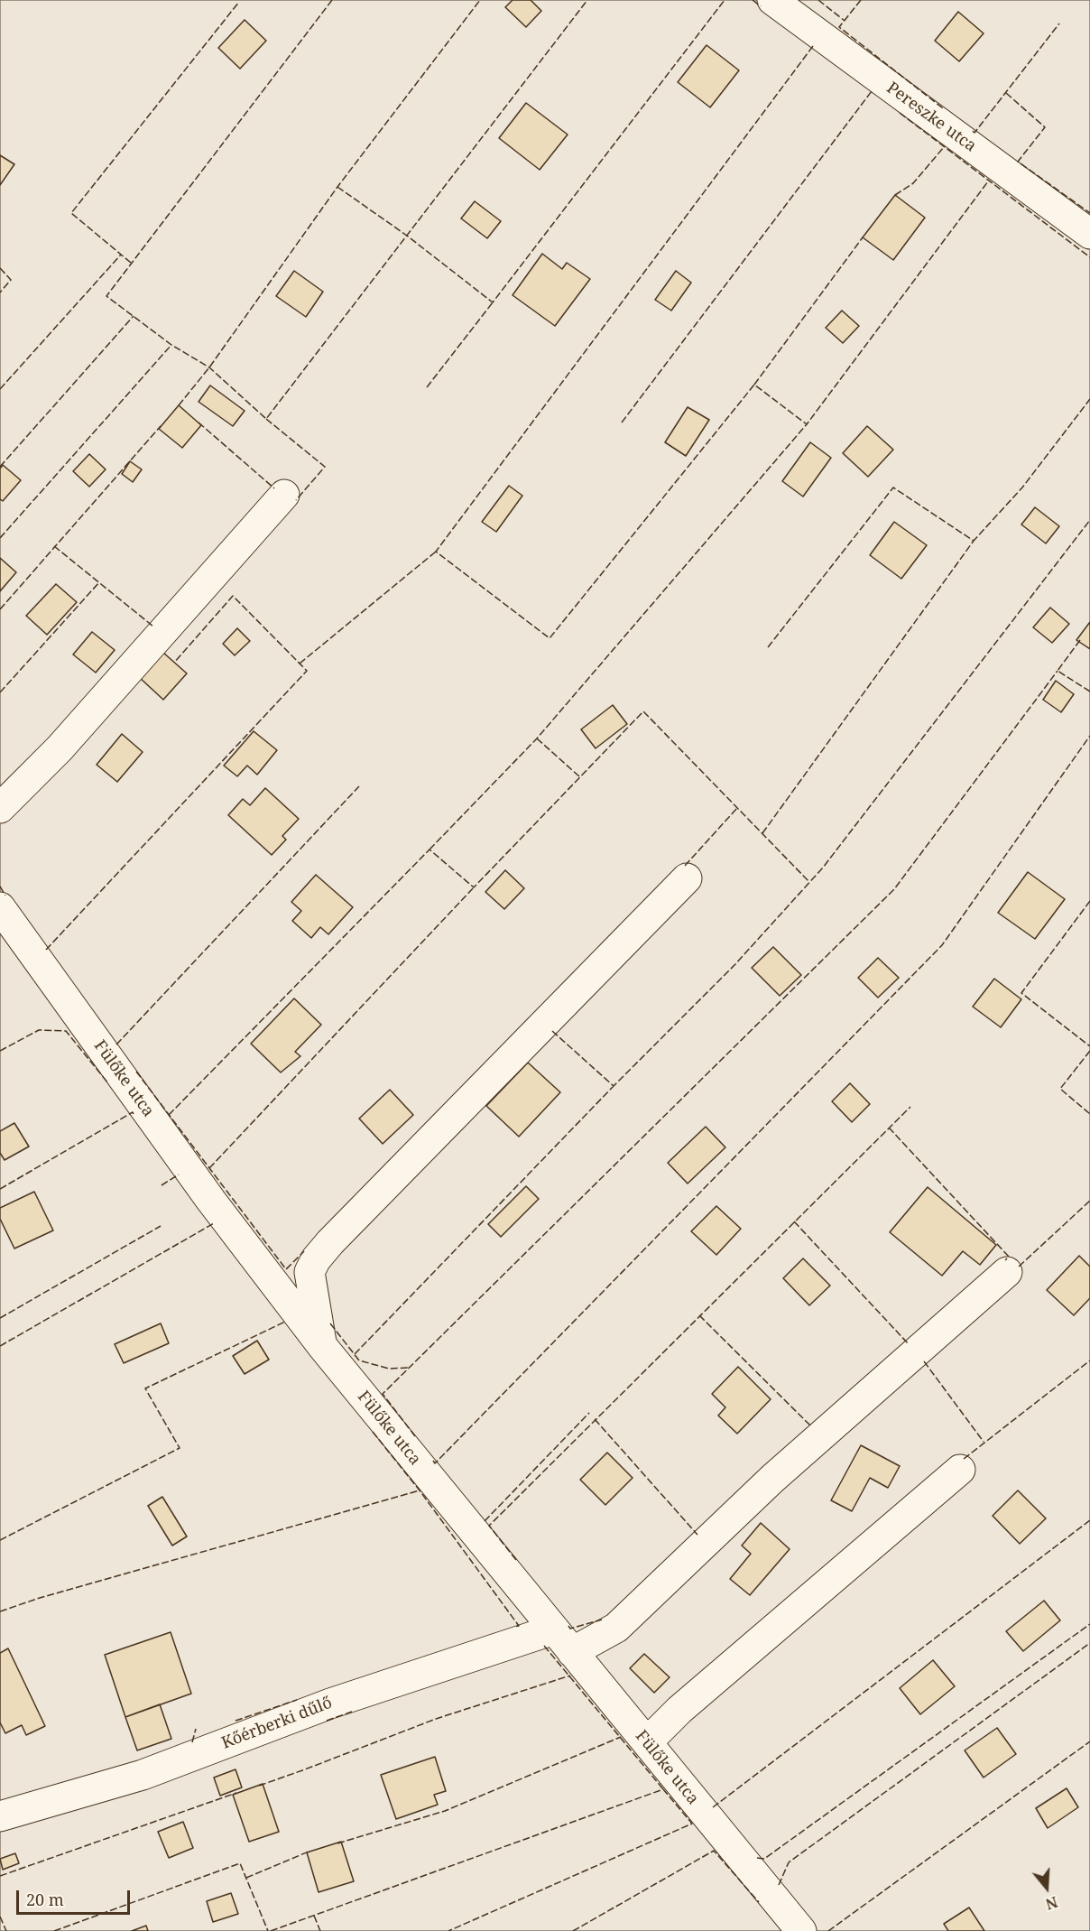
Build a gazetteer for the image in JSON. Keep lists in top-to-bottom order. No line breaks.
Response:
{"streets":{"street":["Pereszke utca","Fülőke utca","Kőérberki dűlő"]},"crossings":[["Fülőke utca","Kőérberki dűlő"]],"scale_bar":"20 m","north":"bottom"}
